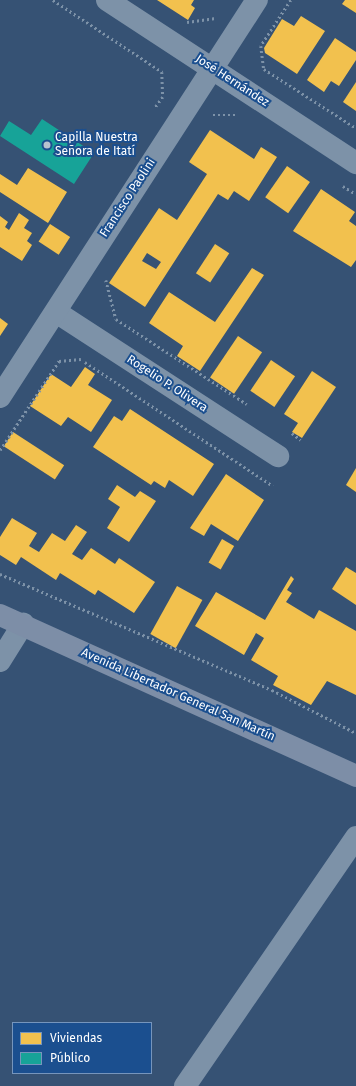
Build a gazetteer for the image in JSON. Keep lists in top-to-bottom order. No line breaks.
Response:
{"streets":{"main road":["Avenida Libertador General San Martín"],"street":["José Hernández","Francisco Paolini","Rogelio P. Olivera"]},"crossings":[["José Hernández","Francisco Paolini"],["Francisco Paolini","Rogelio P. Olivera"]],"places":["Capilla Nuestra Señora de Itatí"],"legend":["Viviendas","Público"]}
